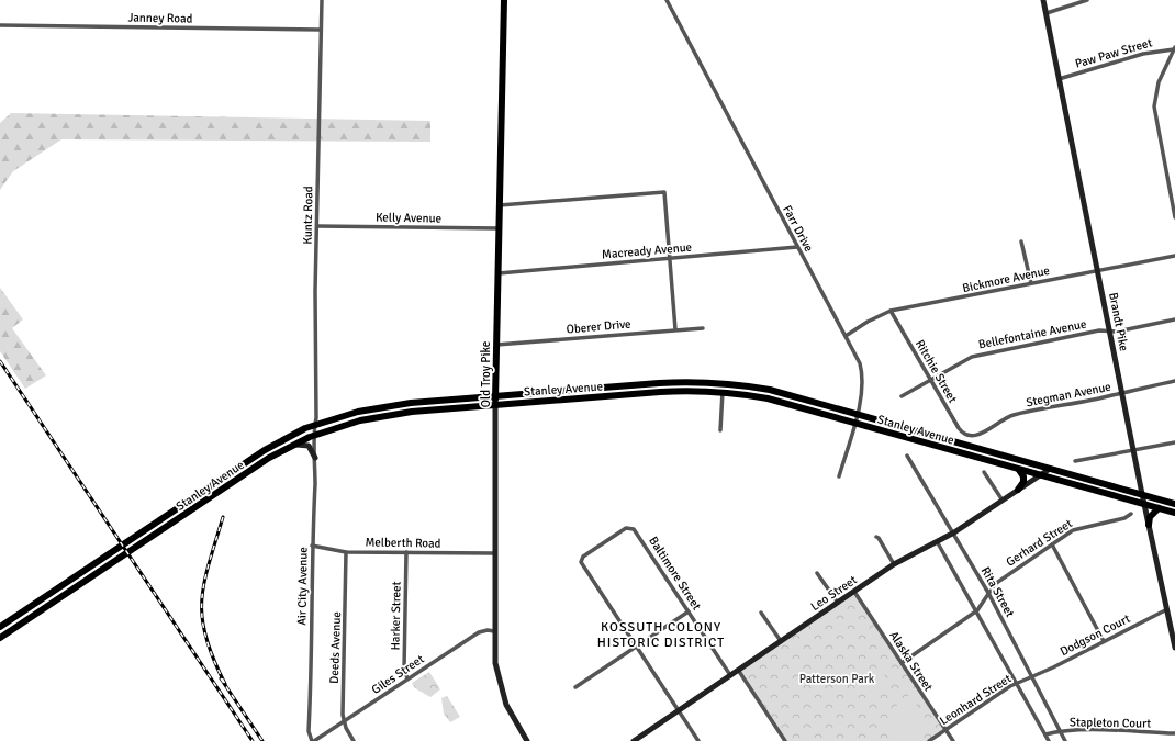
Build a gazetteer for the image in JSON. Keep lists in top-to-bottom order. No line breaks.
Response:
{"streets":{"main road":["Brandt Pike","Old Troy Pike","Stanley Avenue","Leo Street"],"street":["Janney Road","Paw Paw Street","Kuntz Road","Kelly Avenue","Farr Drive","Macready Avenue","Bickmore Avenue","Oberer Drive","Bellefontaine Avenue","Ritchie Street","Stegman Avenue","Melberth Road","Gerhard Street","Baltimore Street","Air City Avenue","Rita Street","Harker Street","Dodgson Court","Deeds Avenue","Alaska Street","Giles Street","Leonhard Street","Stapleton Court"]},"crossings":[["Janney Road","Kuntz Road"],["Paw Paw Street","Brandt Pike"],["Kuntz Road","Kelly Avenue"],["Kuntz Road","Stanley Avenue"],["Kuntz Road","Air City Avenue"],["Kelly Avenue","Old Troy Pike"],["Farr Drive","Macready Avenue"],["Farr Drive","Bickmore Avenue"],["Farr Drive","Stanley Avenue"],["Macready Avenue","Old Troy Pike"],["Bickmore Avenue","Brandt Pike"],["Bickmore Avenue","Ritchie Street"],["Brandt Pike","Bellefontaine Avenue"],["Brandt Pike","Stanley Avenue"],["Brandt Pike","Stegman Avenue"],["Brandt Pike","Dodgson Court"],["Oberer Drive","Old Troy Pike"],["Bellefontaine Avenue","Ritchie Street"],["Ritchie Street","Stegman Avenue"],["Old Troy Pike","Stanley Avenue"],["Old Troy Pike","Melberth Road"],["Old Troy Pike","Giles Street"],["Stanley Avenue","Air City Avenue"],["Stanley Avenue","Leo Street"],["Melberth Road","Air City Avenue"],["Melberth Road","Harker Street"],["Melberth Road","Deeds Avenue"],["Gerhard Street","Rita Street"],["Baltimore Street","Leo Street"],["Air City Avenue","Giles Street"],["Rita Street","Leo Street"],["Rita Street","Dodgson Court"],["Rita Street","Leonhard Street"],["Rita Street","Stapleton Court"],["Leo Street","Alaska Street"],["Harker Street","Giles Street"],["Dodgson Court","Leonhard Street"],["Deeds Avenue","Giles Street"],["Alaska Street","Leonhard Street"]],"districts":["KOSSUTH COLONY HISTORIC DISTRICT"],"parks":["Patterson Park"]}
